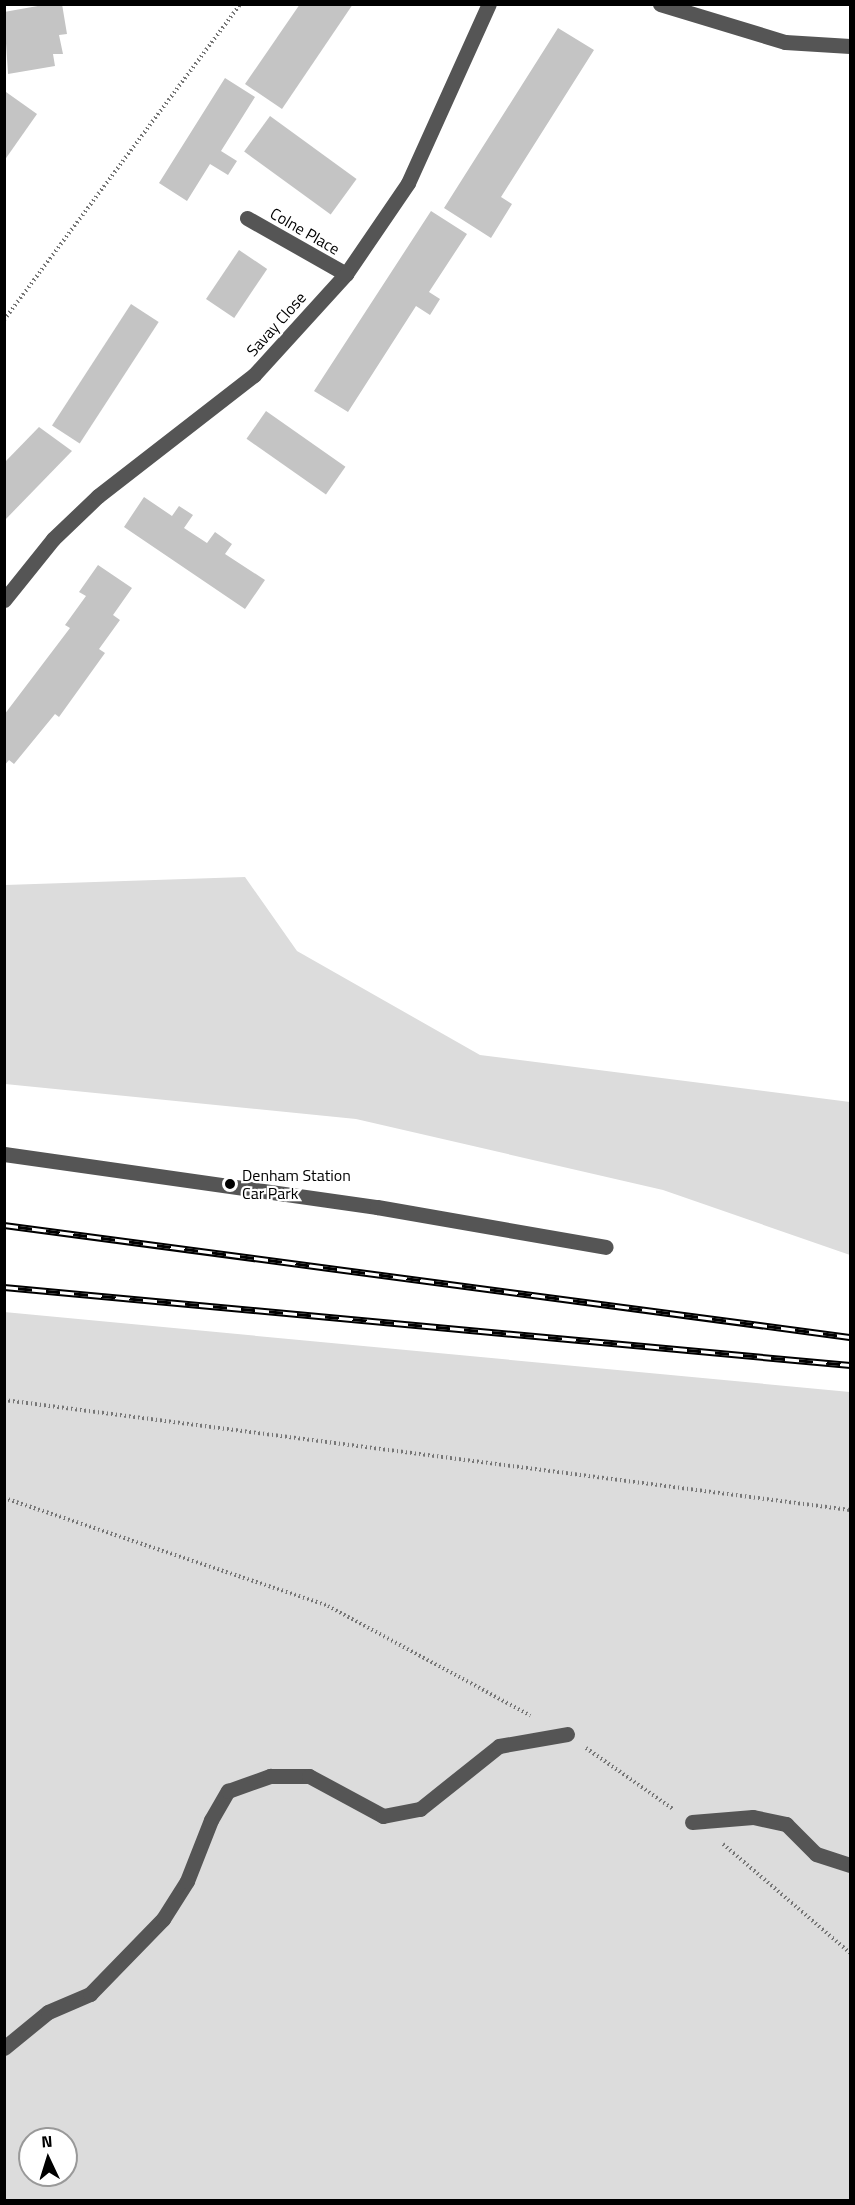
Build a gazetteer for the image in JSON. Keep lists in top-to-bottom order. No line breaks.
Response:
{"streets":{"street":["Colne Place","Savay Close"]},"crossings":[["Colne Place","Savay Close"]],"places":["Denham Station Car Park"],"north":"top"}
